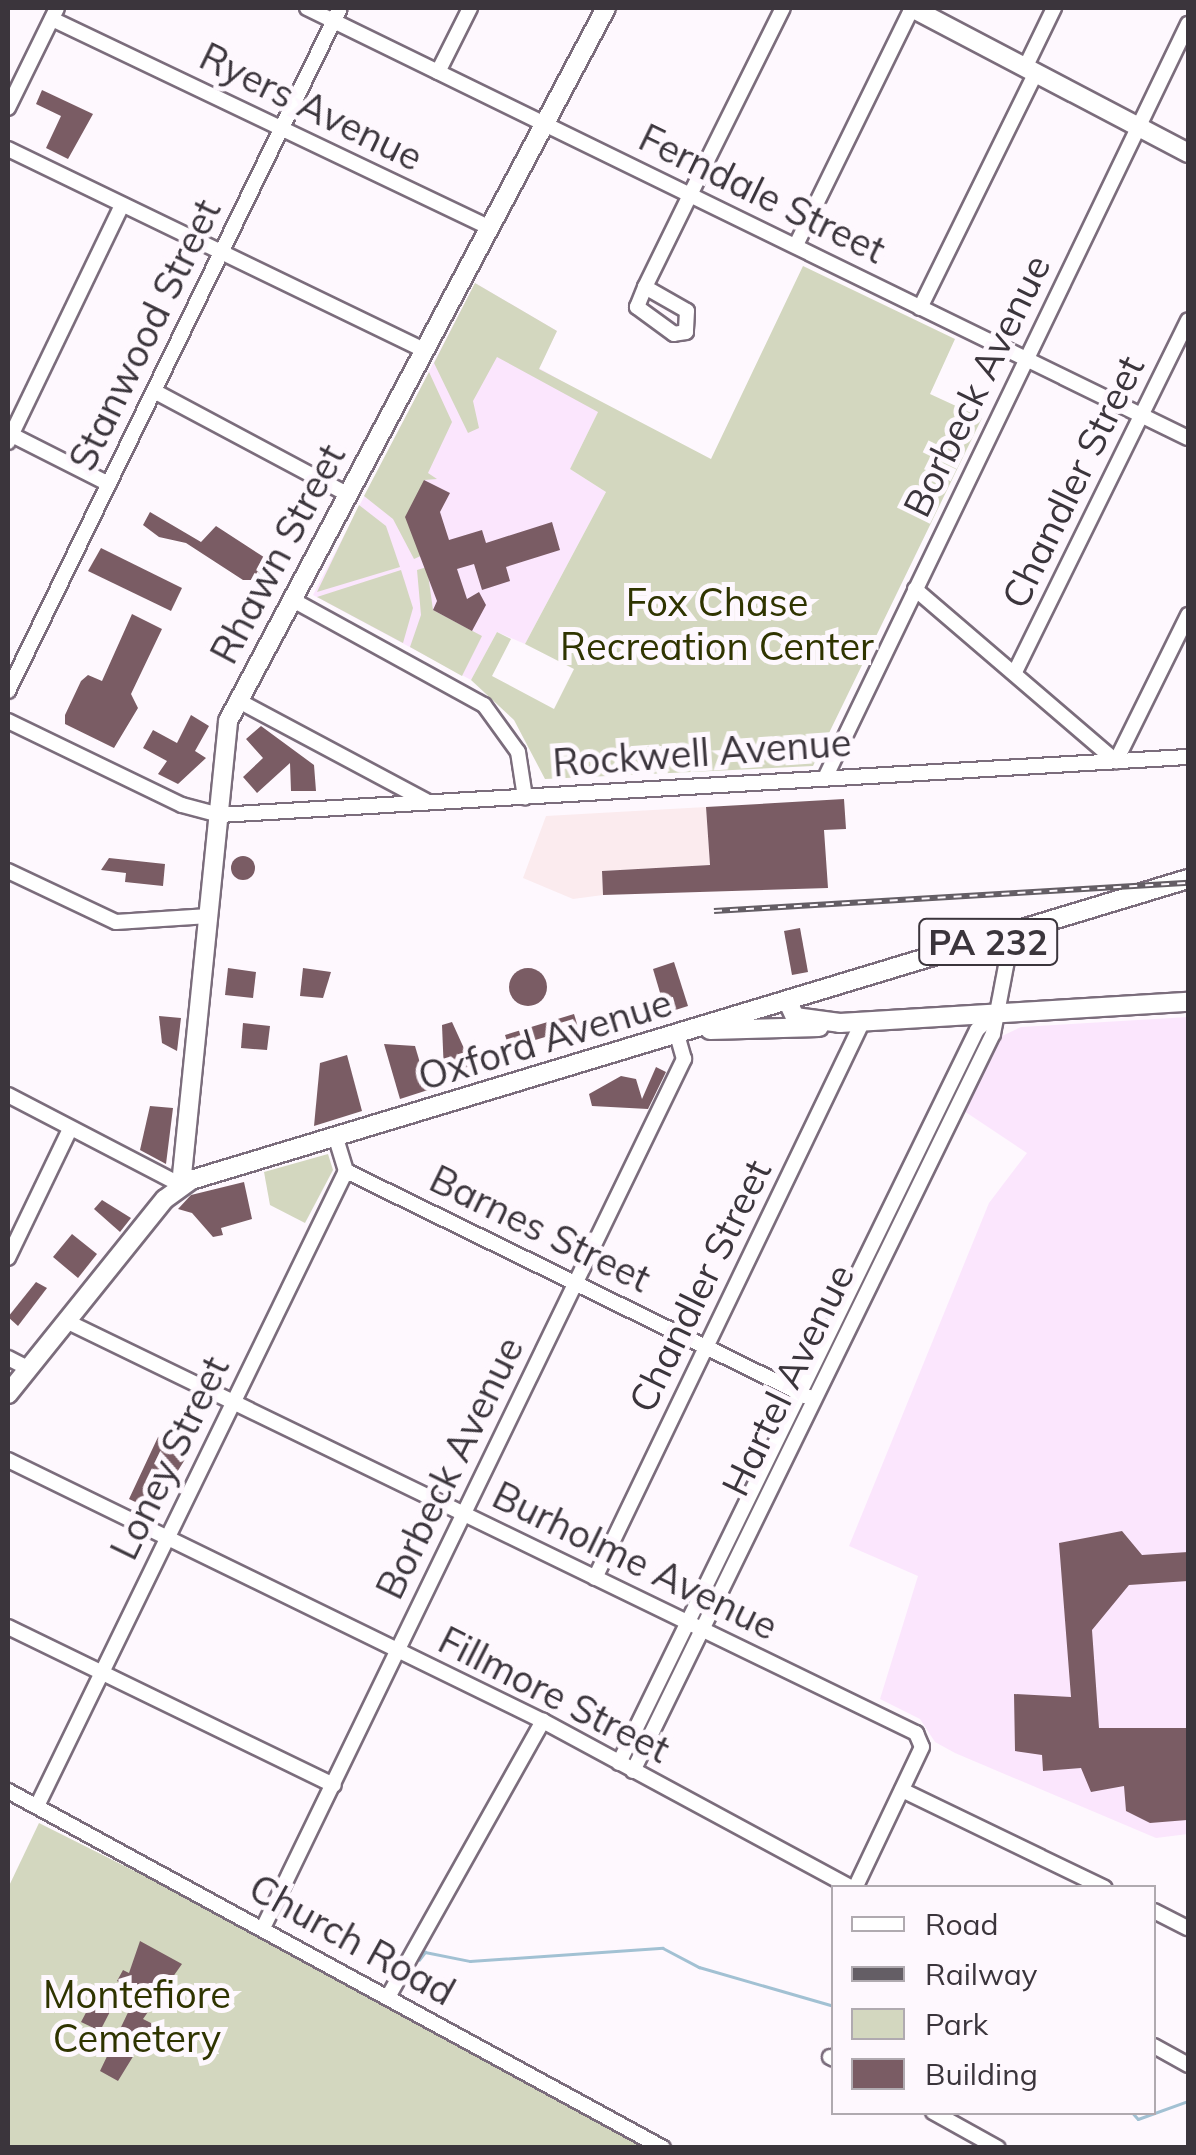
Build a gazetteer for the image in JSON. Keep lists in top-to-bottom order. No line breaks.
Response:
{"streets":{"main road":["Rhawn Street","PA 232","Oxford Avenue"],"street":["Ryers Avenue","Ferndale Street","Stanwood Street","Borbeck Avenue","Chandler Street","Rockwell Avenue","Barnes Street","Hartel Avenue","Loney Street","Burholme Avenue","Fillmore Street","Church Road"]},"crossings":[["Ryers Avenue","Stanwood Street"],["Ryers Avenue","Rhawn Street"],["Ferndale Street","Stanwood Street"],["Ferndale Street","Borbeck Avenue"],["Ferndale Street","Chandler Street"],["Ferndale Street","Rhawn Street"],["Borbeck Avenue","Rockwell Avenue"],["Borbeck Avenue","Oxford Avenue"],["Borbeck Avenue","Barnes Street"],["Borbeck Avenue","Burholme Avenue"],["Borbeck Avenue","Fillmore Street"],["Borbeck Avenue","Church Road"],["Chandler Street","Barnes Street"],["Chandler Street","Burholme Avenue"],["Rhawn Street","Rockwell Avenue"],["Rhawn Street","Oxford Avenue"],["Oxford Avenue","Hartel Avenue"],["Barnes Street","Hartel Avenue"],["Barnes Street","Loney Street"],["Hartel Avenue","Burholme Avenue"],["Hartel Avenue","Fillmore Street"],["Loney Street","Burholme Avenue"],["Loney Street","Fillmore Street"],["Loney Street","Church Road"]],"parks":["Fox Chase Recreation Center","Montefiore Cemetery"],"legend":["Road","Railway","Park","Building"]}
